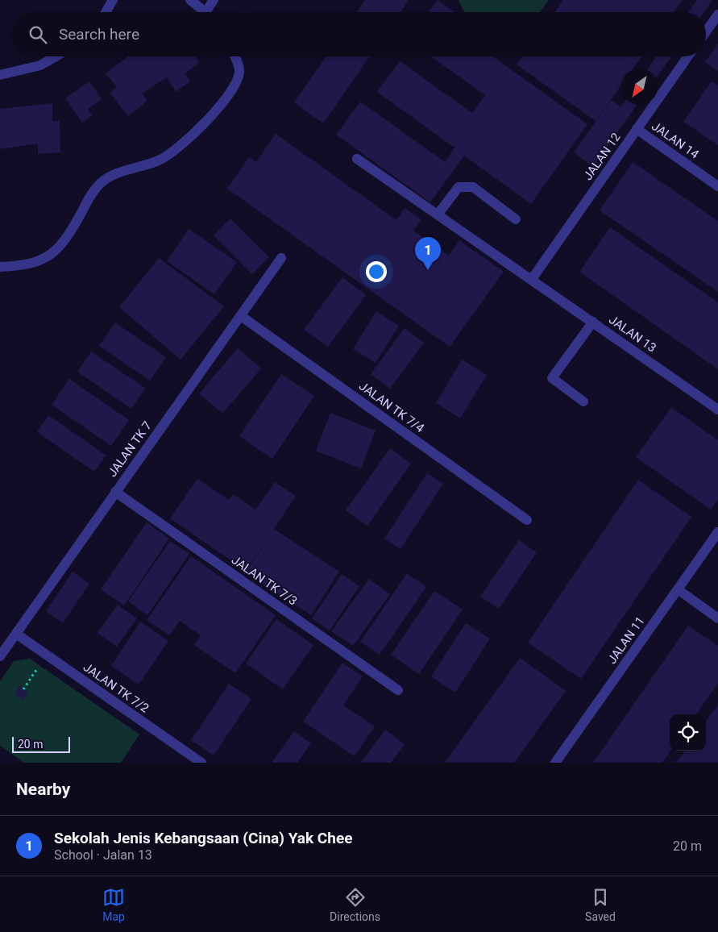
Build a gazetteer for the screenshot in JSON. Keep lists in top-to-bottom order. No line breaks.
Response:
{"streets":{"street":["JALAN 14","JALAN 12","JALAN 13","JALAN TK 7/4","JALAN TK 7","JALAN TK 7/3","JALAN 11","JALAN TK 7/2"]},"crossings":[["JALAN 14","JALAN 12"],["JALAN 12","JALAN 13"],["JALAN TK 7/4","JALAN TK 7"],["JALAN TK 7","JALAN TK 7/3"],["JALAN TK 7","JALAN TK 7/2"]],"scale_bar":"20 m","north":"bottom left","page":{"search":"Search here","pins":"1","scale":"20 m","heading":"Nearby","list":[{"mark":"1","name":"Sekolah Jenis Kebangsaan (Cina) Yak Chee","note":"School · Jalan 13","value":"20 m"}],"nav":["Map","Directions","Saved"]}}
